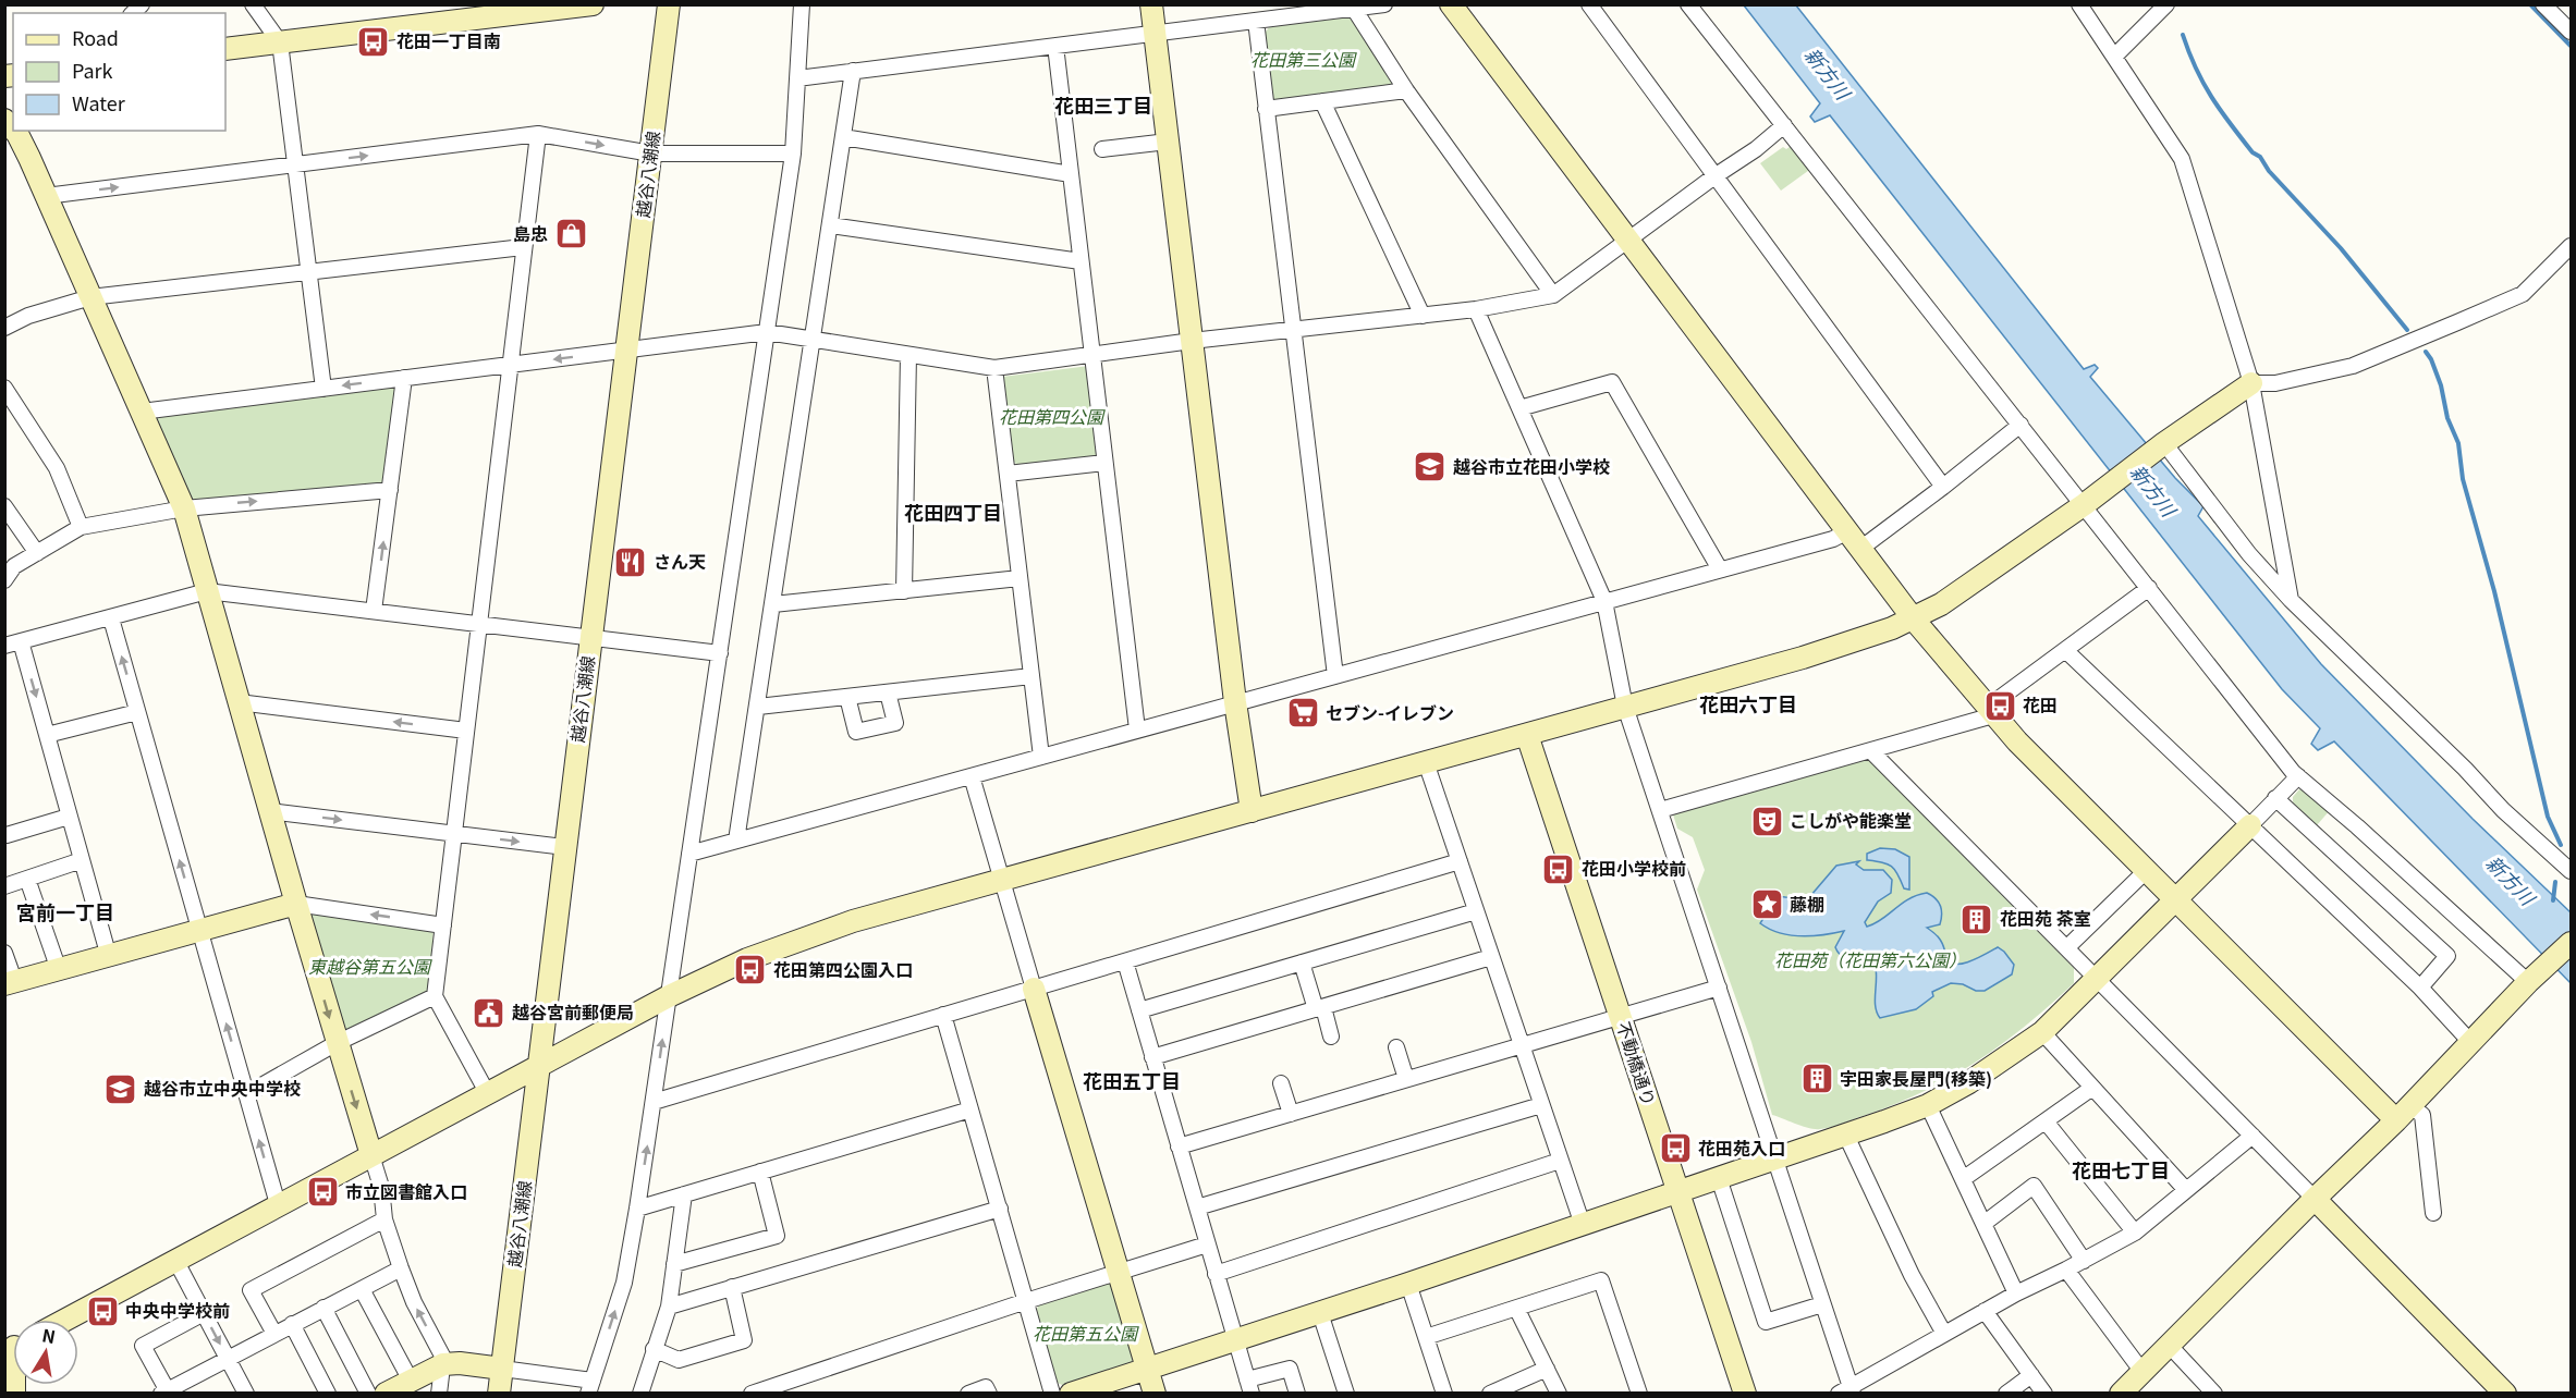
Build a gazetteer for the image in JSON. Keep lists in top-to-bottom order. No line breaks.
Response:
{"streets":{"street":["越谷八潮線","不動橋通り"]},"districts":["花田三丁目","花田四丁目","花田六丁目","宮前一丁目","花田五丁目","花田七丁目"],"water":["新方川"],"parks":["花田第三公園","花田第四公園","花田苑（花田第六公園）","東越谷第五公園","花田第五公園"],"places":{"bus stop":["花田一丁目南","花田","花田小学校前","花田第四公園入口","花田苑入口","市立図書館入口","中央中学校前"],"shop":["島忠"],"school or university":["越谷市立花田小学校","越谷市立中央中学校"],"restaurant":["さん天"],"supermarket":["セブン-イレブン"],"theatre":["こしがや能楽堂"],"place":["藤棚"],"building":["花田苑 茶室","宇田家長屋門(移築)"],"public building":["越谷宮前郵便局"]},"legend":["Road","Park","Water"],"north":"top"}
